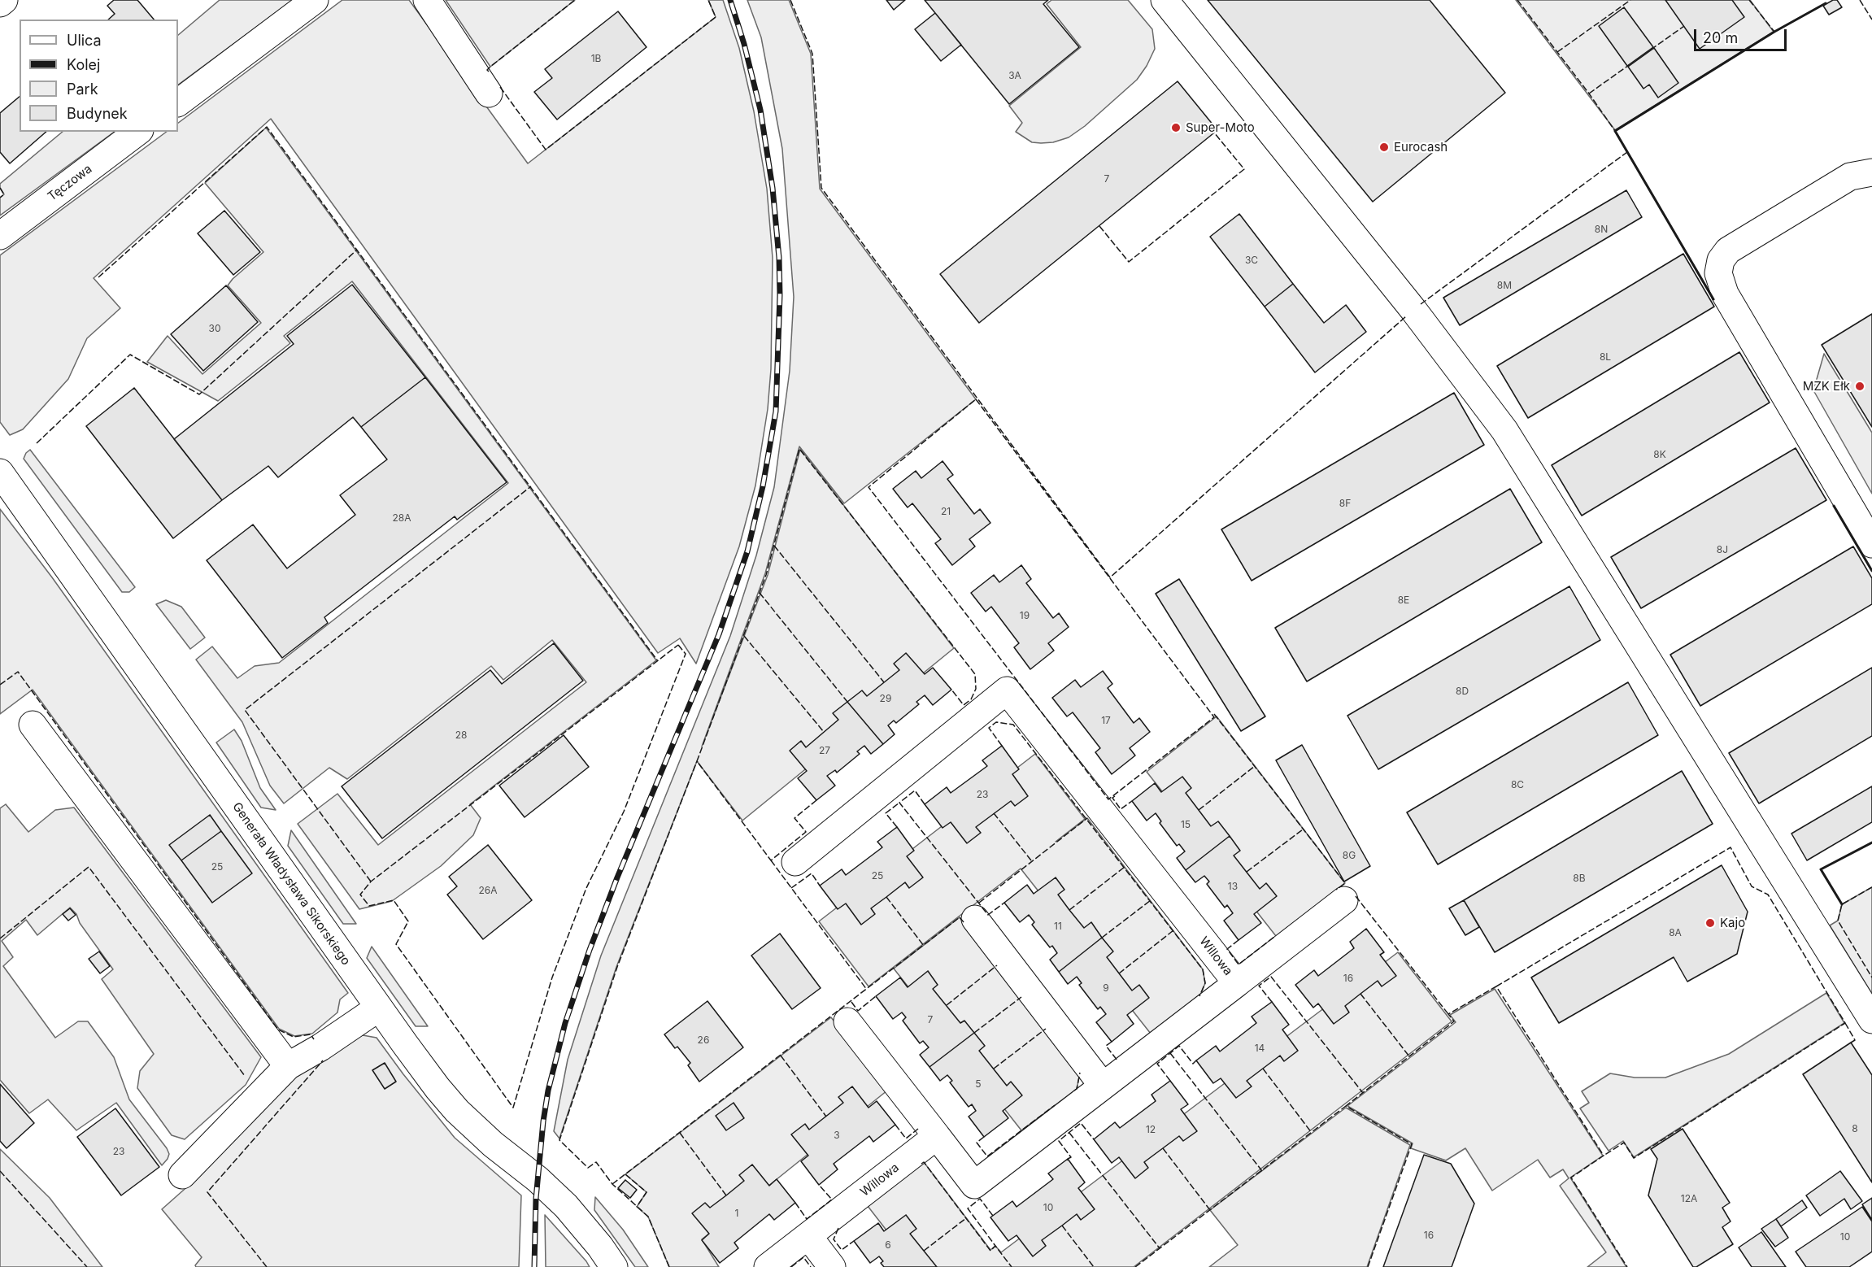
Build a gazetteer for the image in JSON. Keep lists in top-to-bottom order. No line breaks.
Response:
{"streets":{"street":["Tęczowa","Generała Władysława Sikorskiego","Willowa"]},"places":["Super-Moto","Eurocash","MZK Ełk","Kajo"],"house_numbers":["1B","3A","7","8N","3C","8M","30","8L","8K","8F","21","28A","8J","8E","19","8D","29","17","28","27","8C","23","15","8G","25","25","8B","13","26A","11","8A","16","9","7","26","14","5","8","12","3","23","12A","10","1","16","10","6"],"legend":["Ulica","Kolej","Park","Budynek"],"scale_bar":"20 m"}
